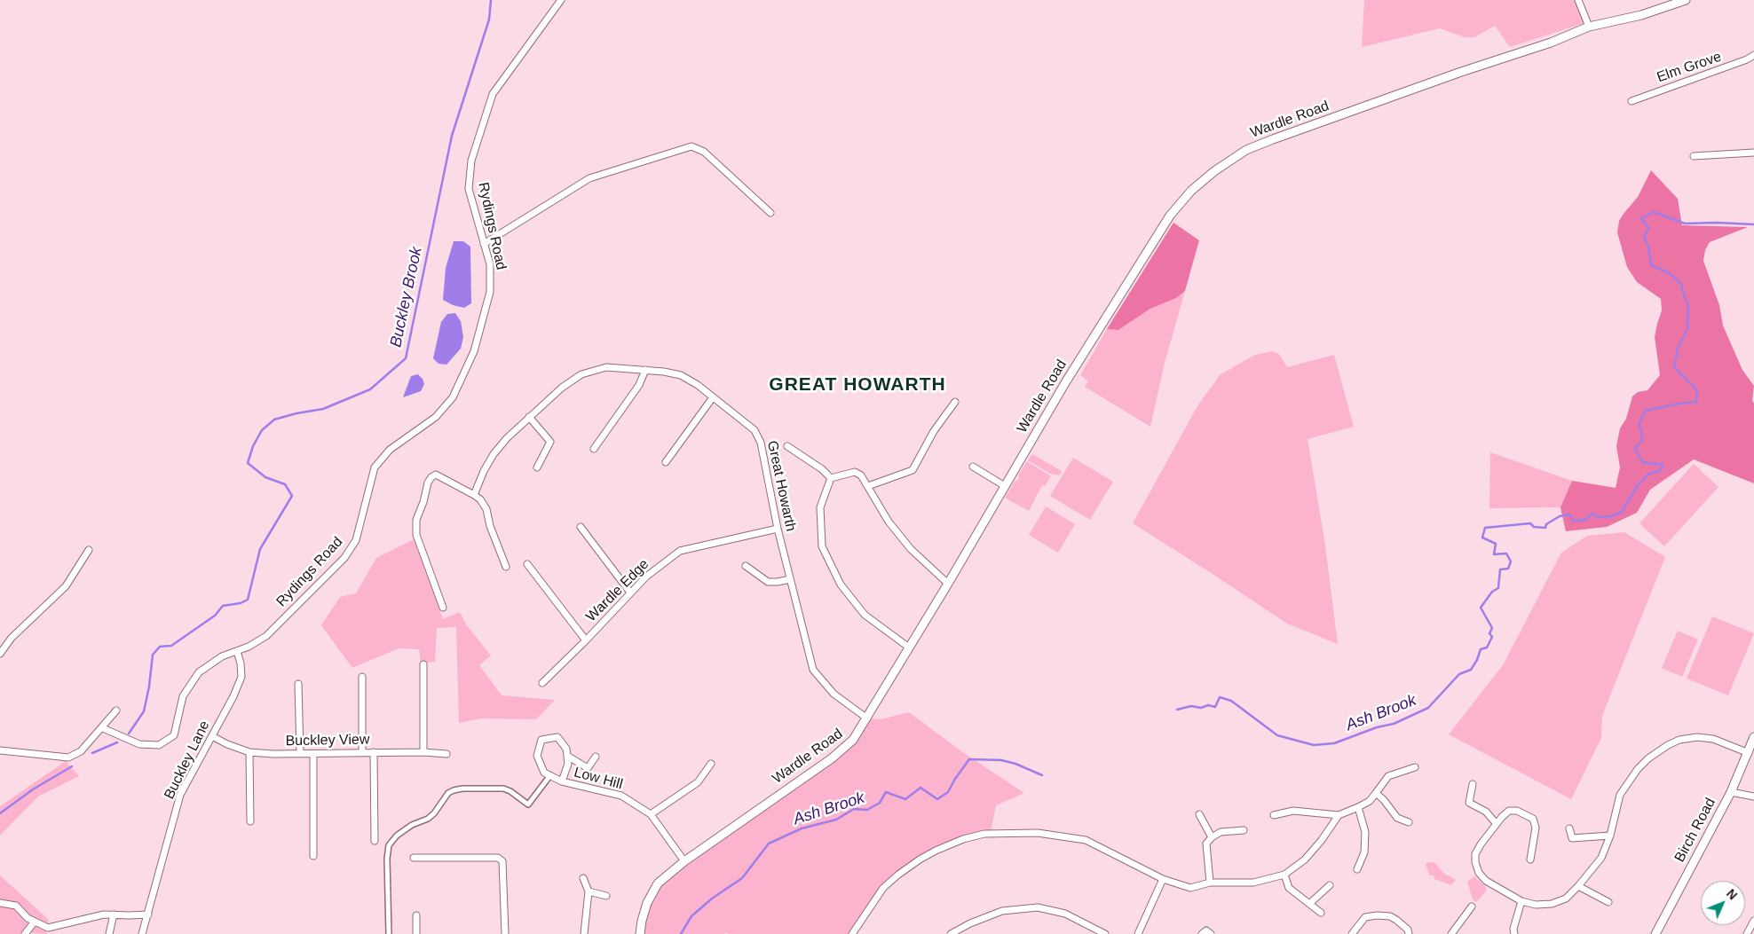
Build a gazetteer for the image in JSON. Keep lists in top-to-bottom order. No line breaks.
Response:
{"streets":{"street":["Elm Grove","Wardle Road","Rydings Road","Great Howarth","Wardle Edge","Buckley View","Buckley Lane","Low Hill","Birch Road"]},"crossings":[["Wardle Road","Great Howarth"],["Wardle Road","Low Hill"],["Rydings Road","Buckley Lane"],["Great Howarth","Wardle Edge"],["Buckley View","Buckley Lane"]],"districts":["GREAT HOWARTH"],"water":["Buckley Brook","Ash Brook"],"north":"top right"}
